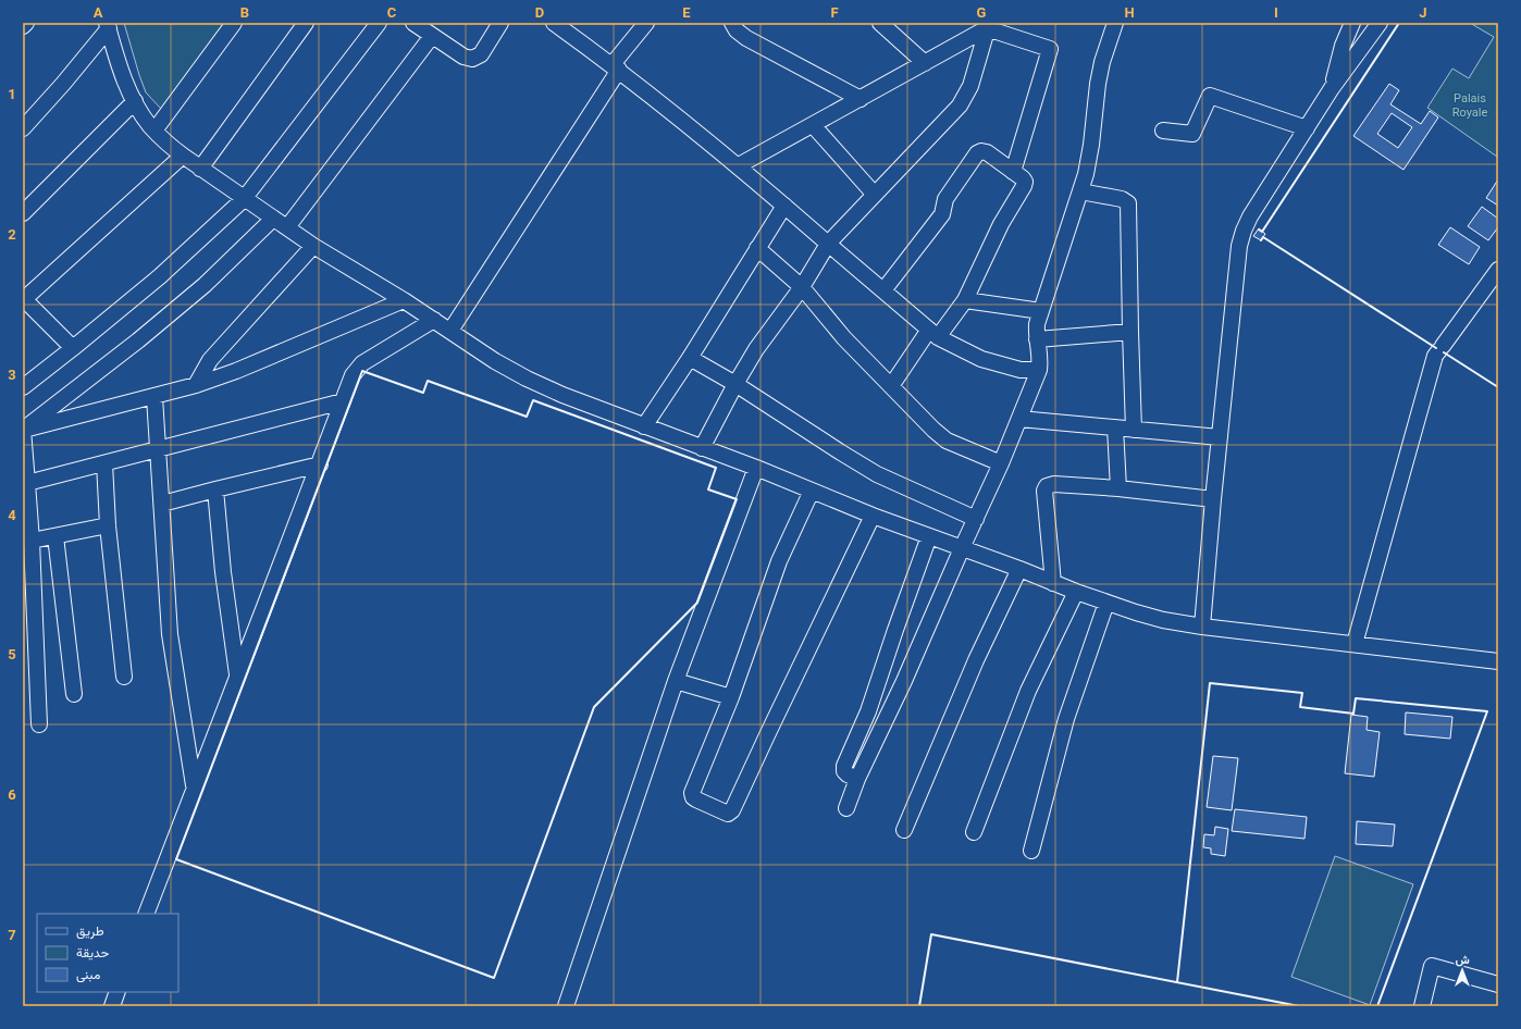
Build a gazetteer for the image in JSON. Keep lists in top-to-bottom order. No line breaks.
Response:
{"parks":["Palais Royale"],"legend":["طريق","حديقة","مبنى"],"north":"top","grid":{"columns":["A","B","C","D","E","F","G","H","I","J"],"rows":["1","2","3","4","5","6","7"]}}
